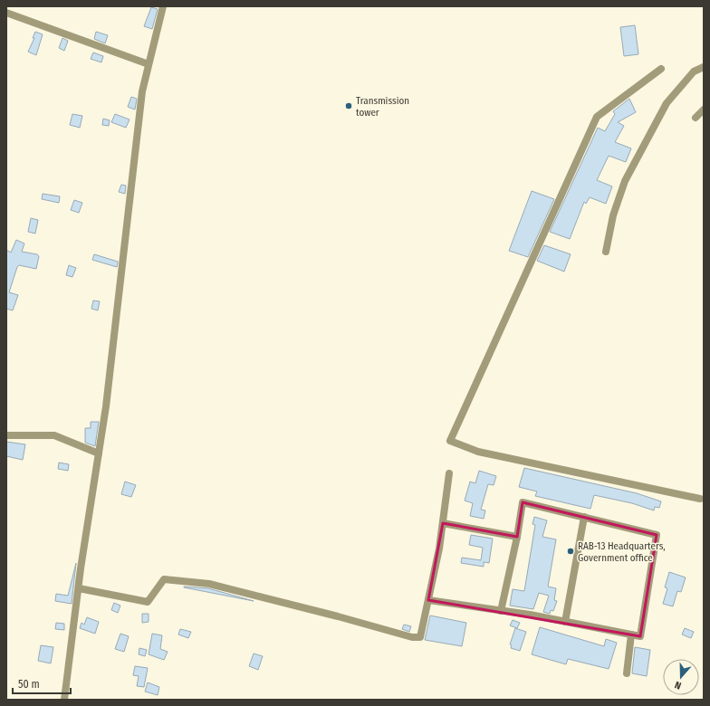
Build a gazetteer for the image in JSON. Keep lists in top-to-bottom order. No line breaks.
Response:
{"places":["Transmission tower","RAB-13 Headquarters, Government office"],"scale_bar":"50 m","north":"bottom"}
